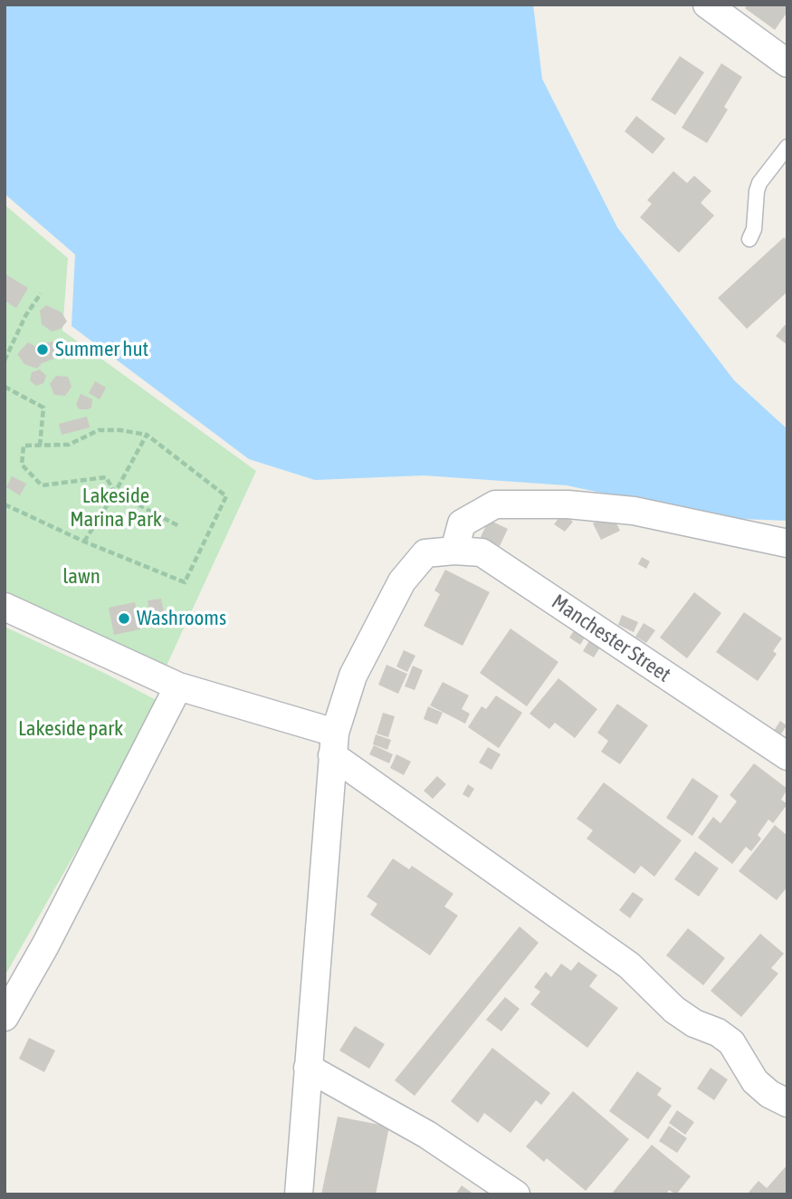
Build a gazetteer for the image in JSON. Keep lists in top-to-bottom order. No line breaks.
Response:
{"streets":{"street":["Manchester Street"]},"parks":["Lakeside Marina Park","lawn","Lakeside park"],"places":["Summer hut","Washrooms"]}
